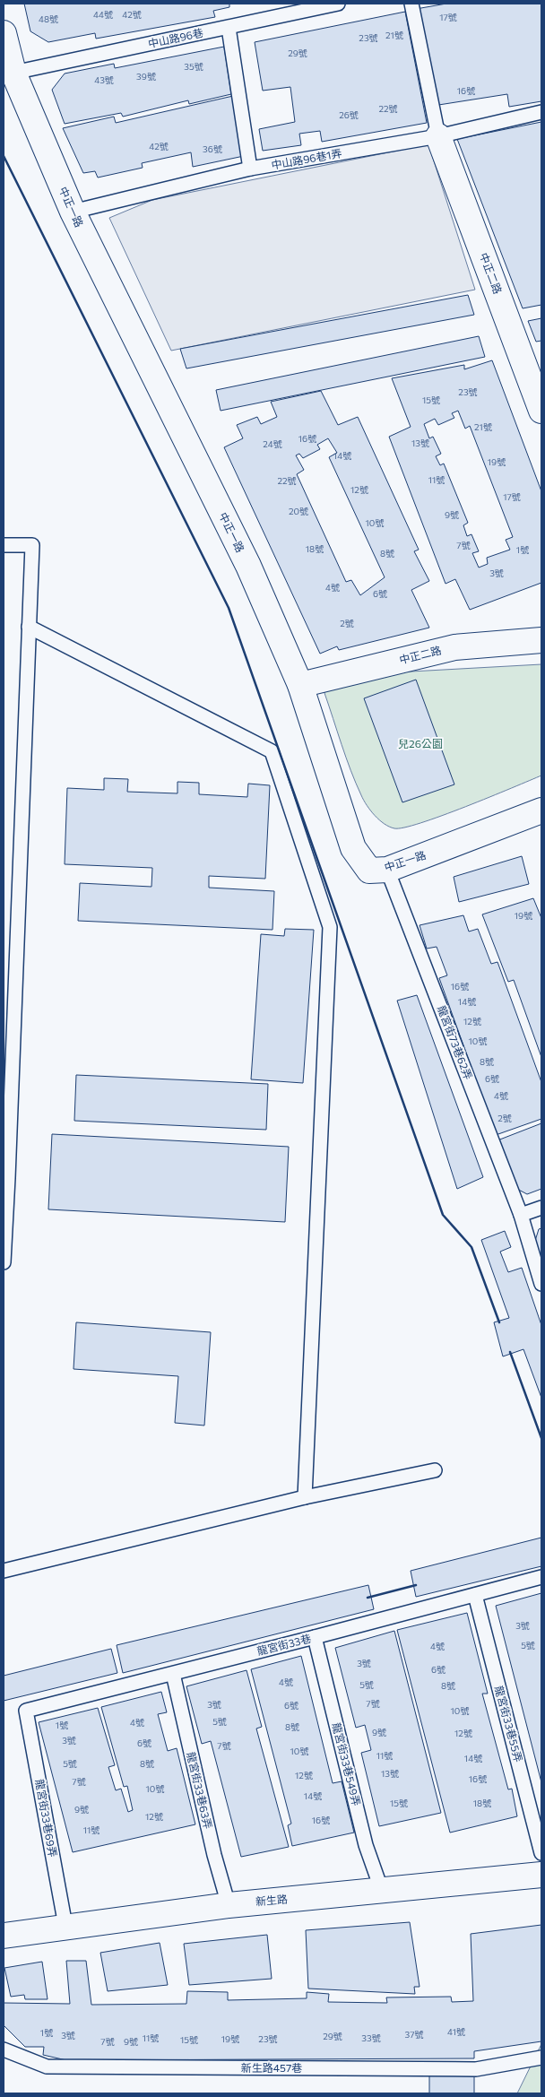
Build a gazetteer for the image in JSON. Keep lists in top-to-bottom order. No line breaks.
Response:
{"streets":{"street":["中正一路","中正二路","新生路"],"lane":["中山路96巷","中山路96巷1弄","龍宮街73巷62弄","龍宮街33巷","龍宮街33巷55弄","龍宮街33巷549弄","龍宮街33巷63弄","龍宮街33巷69弄","新生路457巷"]},"crossings":[["中山路96巷","中正一路"],["中山路96巷1弄","中正一路"],["中山路96巷1弄","中正二路"],["中正一路","中正二路"],["中正一路","龍宮街73巷62弄"],["龍宮街33巷","龍宮街33巷55弄"],["龍宮街33巷","龍宮街33巷549弄"],["龍宮街33巷","龍宮街33巷63弄"],["龍宮街33巷","龍宮街33巷69弄"],["龍宮街33巷549弄","新生路"],["龍宮街33巷63弄","新生路"],["龍宮街33巷69弄","新生路"]],"parks":["兒26公園"],"house_numbers":["44號","42號","17號","48號","21號","23號","29號","35號","39號","43號","16號","22號","26號","42號","36號","23號","15號","21號","16號","13號","24號","14號","19號","11號","22號","12號","17號","20號","9號","10號","7號","18號","1號","8號","3號","4號","6號","2號","19號","16號","14號","12號","10號","8號","6號","4號","2號","3號","5號","4號","3號","6號","4號","5號","8號","7號","3號","6號","10號","5號","4號","1號","8號","9號","12號","3號","6號","7號","10號","11號","14號","5號","8號","13號","12號","16號","7號","10號","14號","15號","18號","9號","12號","16號","11號","41號","1號","37號","3號","29號","11號","33號","19號","23號","15號","7號","9號"]}
